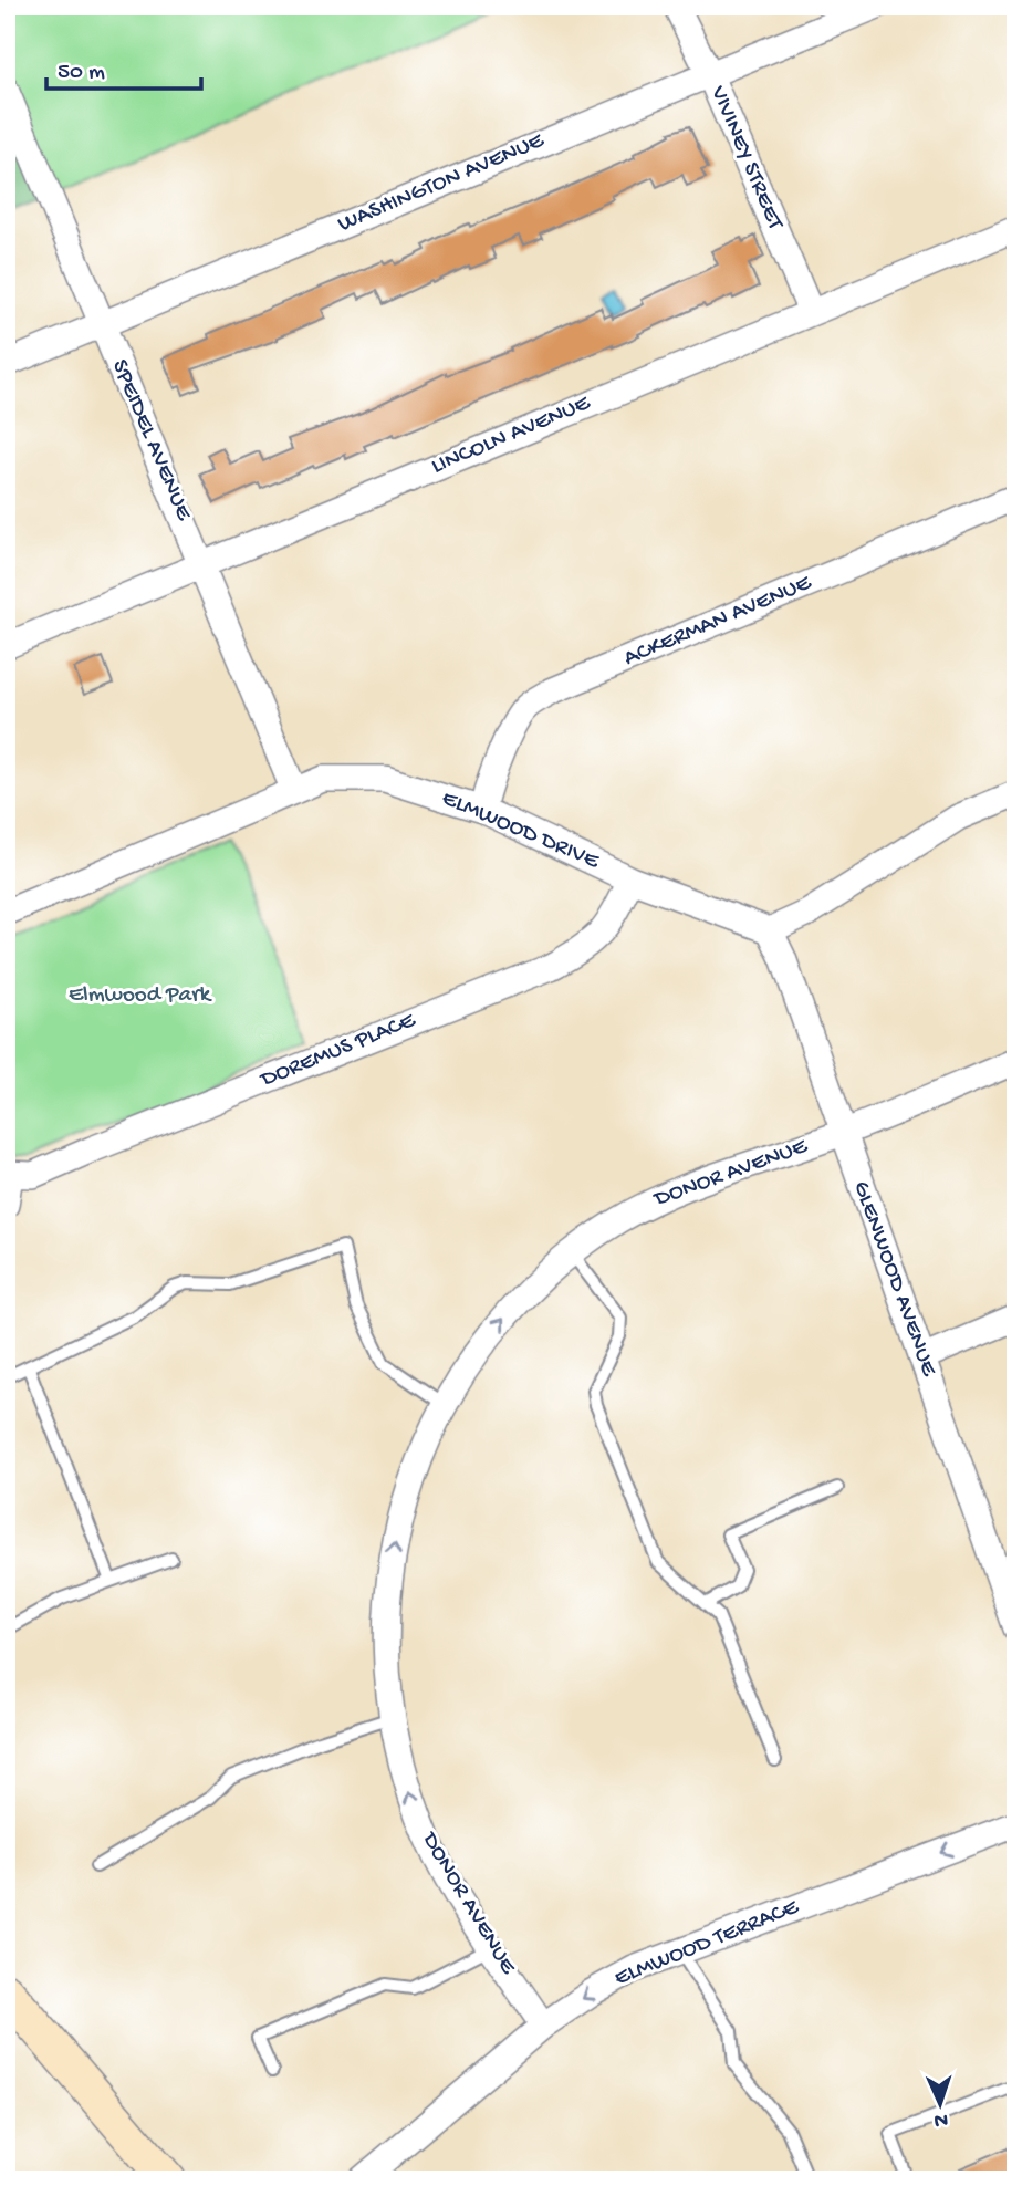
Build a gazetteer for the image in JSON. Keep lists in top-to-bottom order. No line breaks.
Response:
{"streets":{"street":["VIVINEY STREET","WASHINGTON AVENUE","LINCOLN AVENUE","SPEIDEL AVENUE","ACKERMAN AVENUE","ELMWOOD DRIVE","DOREMUS PLACE","DONOR AVENUE","GLENWOOD AVENUE","ELMWOOD TERRACE"]},"crossings":[["VIVINEY STREET","WASHINGTON AVENUE"],["VIVINEY STREET","LINCOLN AVENUE"],["WASHINGTON AVENUE","SPEIDEL AVENUE"],["LINCOLN AVENUE","SPEIDEL AVENUE"],["SPEIDEL AVENUE","ELMWOOD DRIVE"],["ACKERMAN AVENUE","ELMWOOD DRIVE"],["ELMWOOD DRIVE","DOREMUS PLACE"],["ELMWOOD DRIVE","GLENWOOD AVENUE"],["DONOR AVENUE","GLENWOOD AVENUE"],["DONOR AVENUE","ELMWOOD TERRACE"]],"one_way":["DONOR AVENUE","ELMWOOD TERRACE"],"parks":["Elmwood Park"],"scale_bar":"50 m","north":"bottom"}
